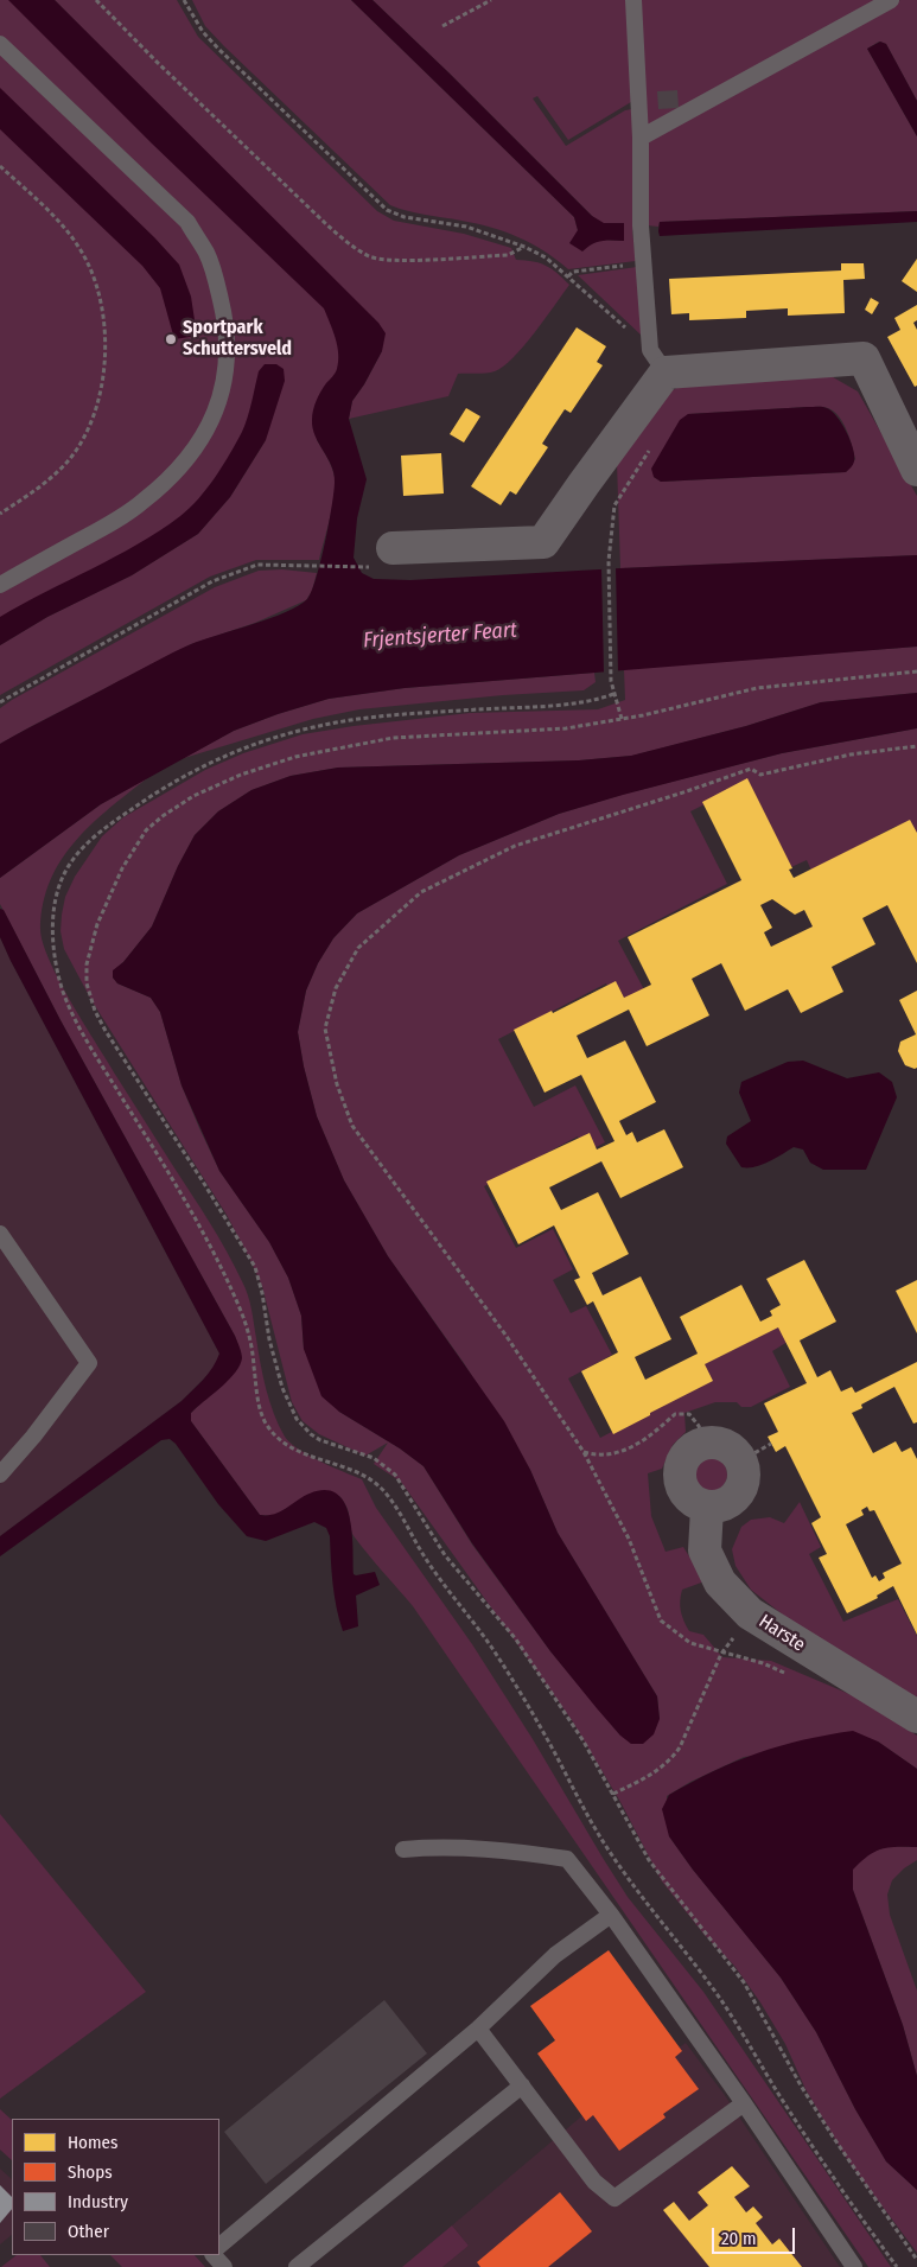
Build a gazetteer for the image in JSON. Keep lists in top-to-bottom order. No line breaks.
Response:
{"streets":{"street":["Harste"]},"water":["Frjentsjerter Feart"],"places":["Sportpark Schuttersveld"],"legend":["Homes","Shops","Industry","Other"],"scale_bar":"20 m"}
